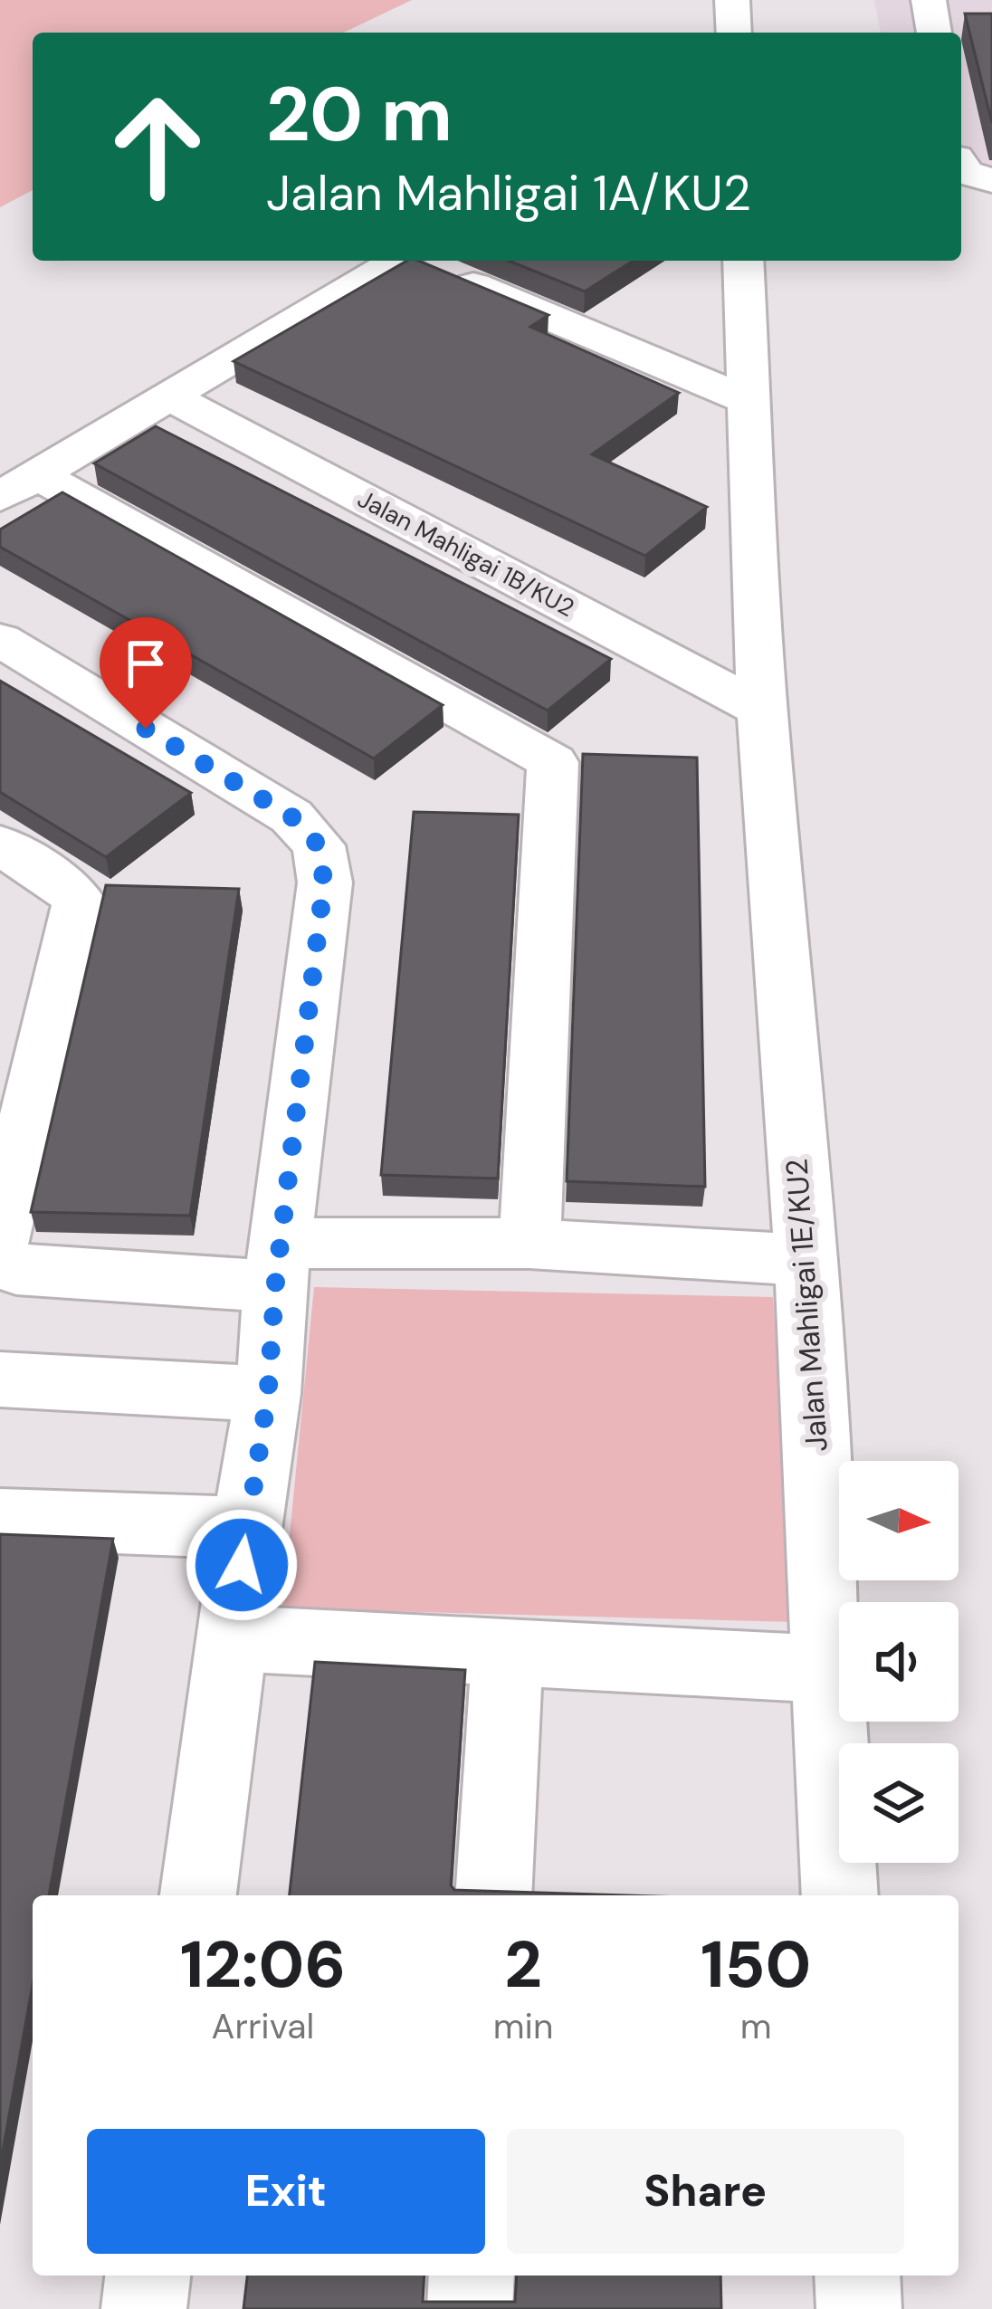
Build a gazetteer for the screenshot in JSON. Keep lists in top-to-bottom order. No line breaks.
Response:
{"streets":{"street":["Jalan Mahligai 1B/KU2","Jalan Mahligai 1E/KU2"]},"crossings":[["Jalan Mahligai 1B/KU2","Jalan Mahligai 1E/KU2"]],"north":"right","page":{"turn":["20 m","Jalan Mahligai 1A/KU2"],"eta":["12:06","Arrival","2","min","150","m"],"buttons":["Exit","Share"]}}
